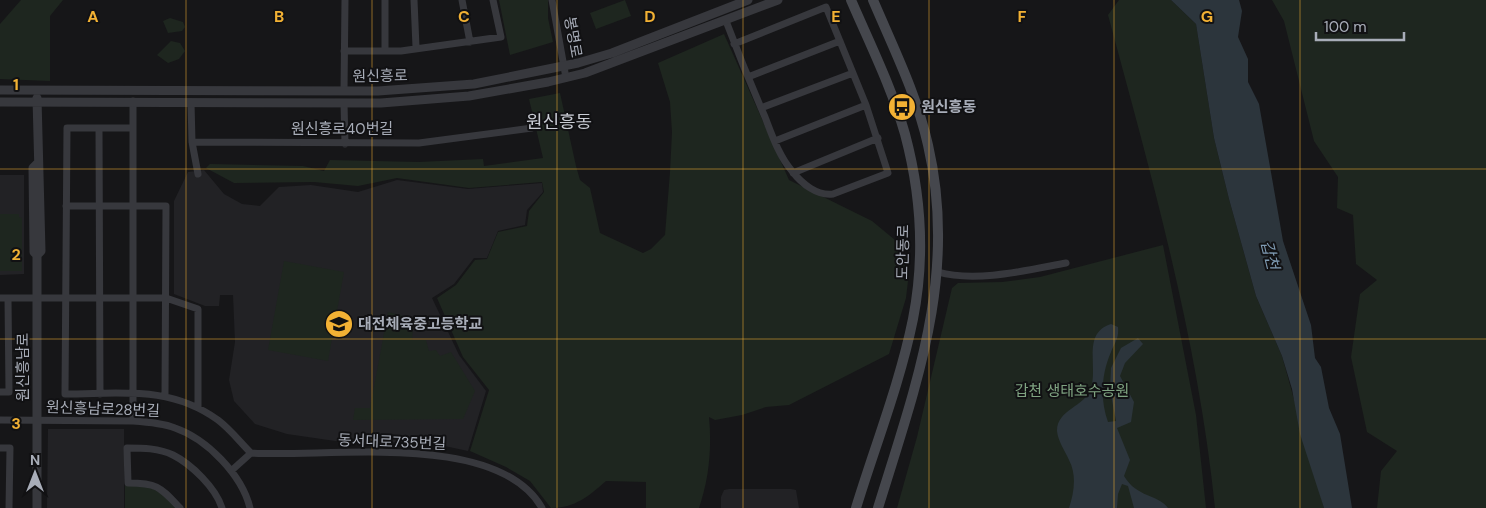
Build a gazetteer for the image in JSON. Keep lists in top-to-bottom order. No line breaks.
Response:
{"streets":{"main road":["도안동로"],"street":["봉명로","원신흥로","원신흥로40번길","원신흥남로","원신흥남로28번길","동서대로735번길"]},"crossings":[["봉명로","원신흥로"],["원신흥로","원신흥남로"],["원신흥남로","원신흥남로28번길"]],"districts":["원신흥동"],"water":["갑천"],"parks":["갑천 생태호수공원"],"places":{"bus stop":["원신흥동"],"school or university":["대전체육중고등학교"]},"scale_bar":"100 m","north":"top","grid":{"columns":["A","B","C","D","E","F","G"],"rows":["1","2","3"]}}
